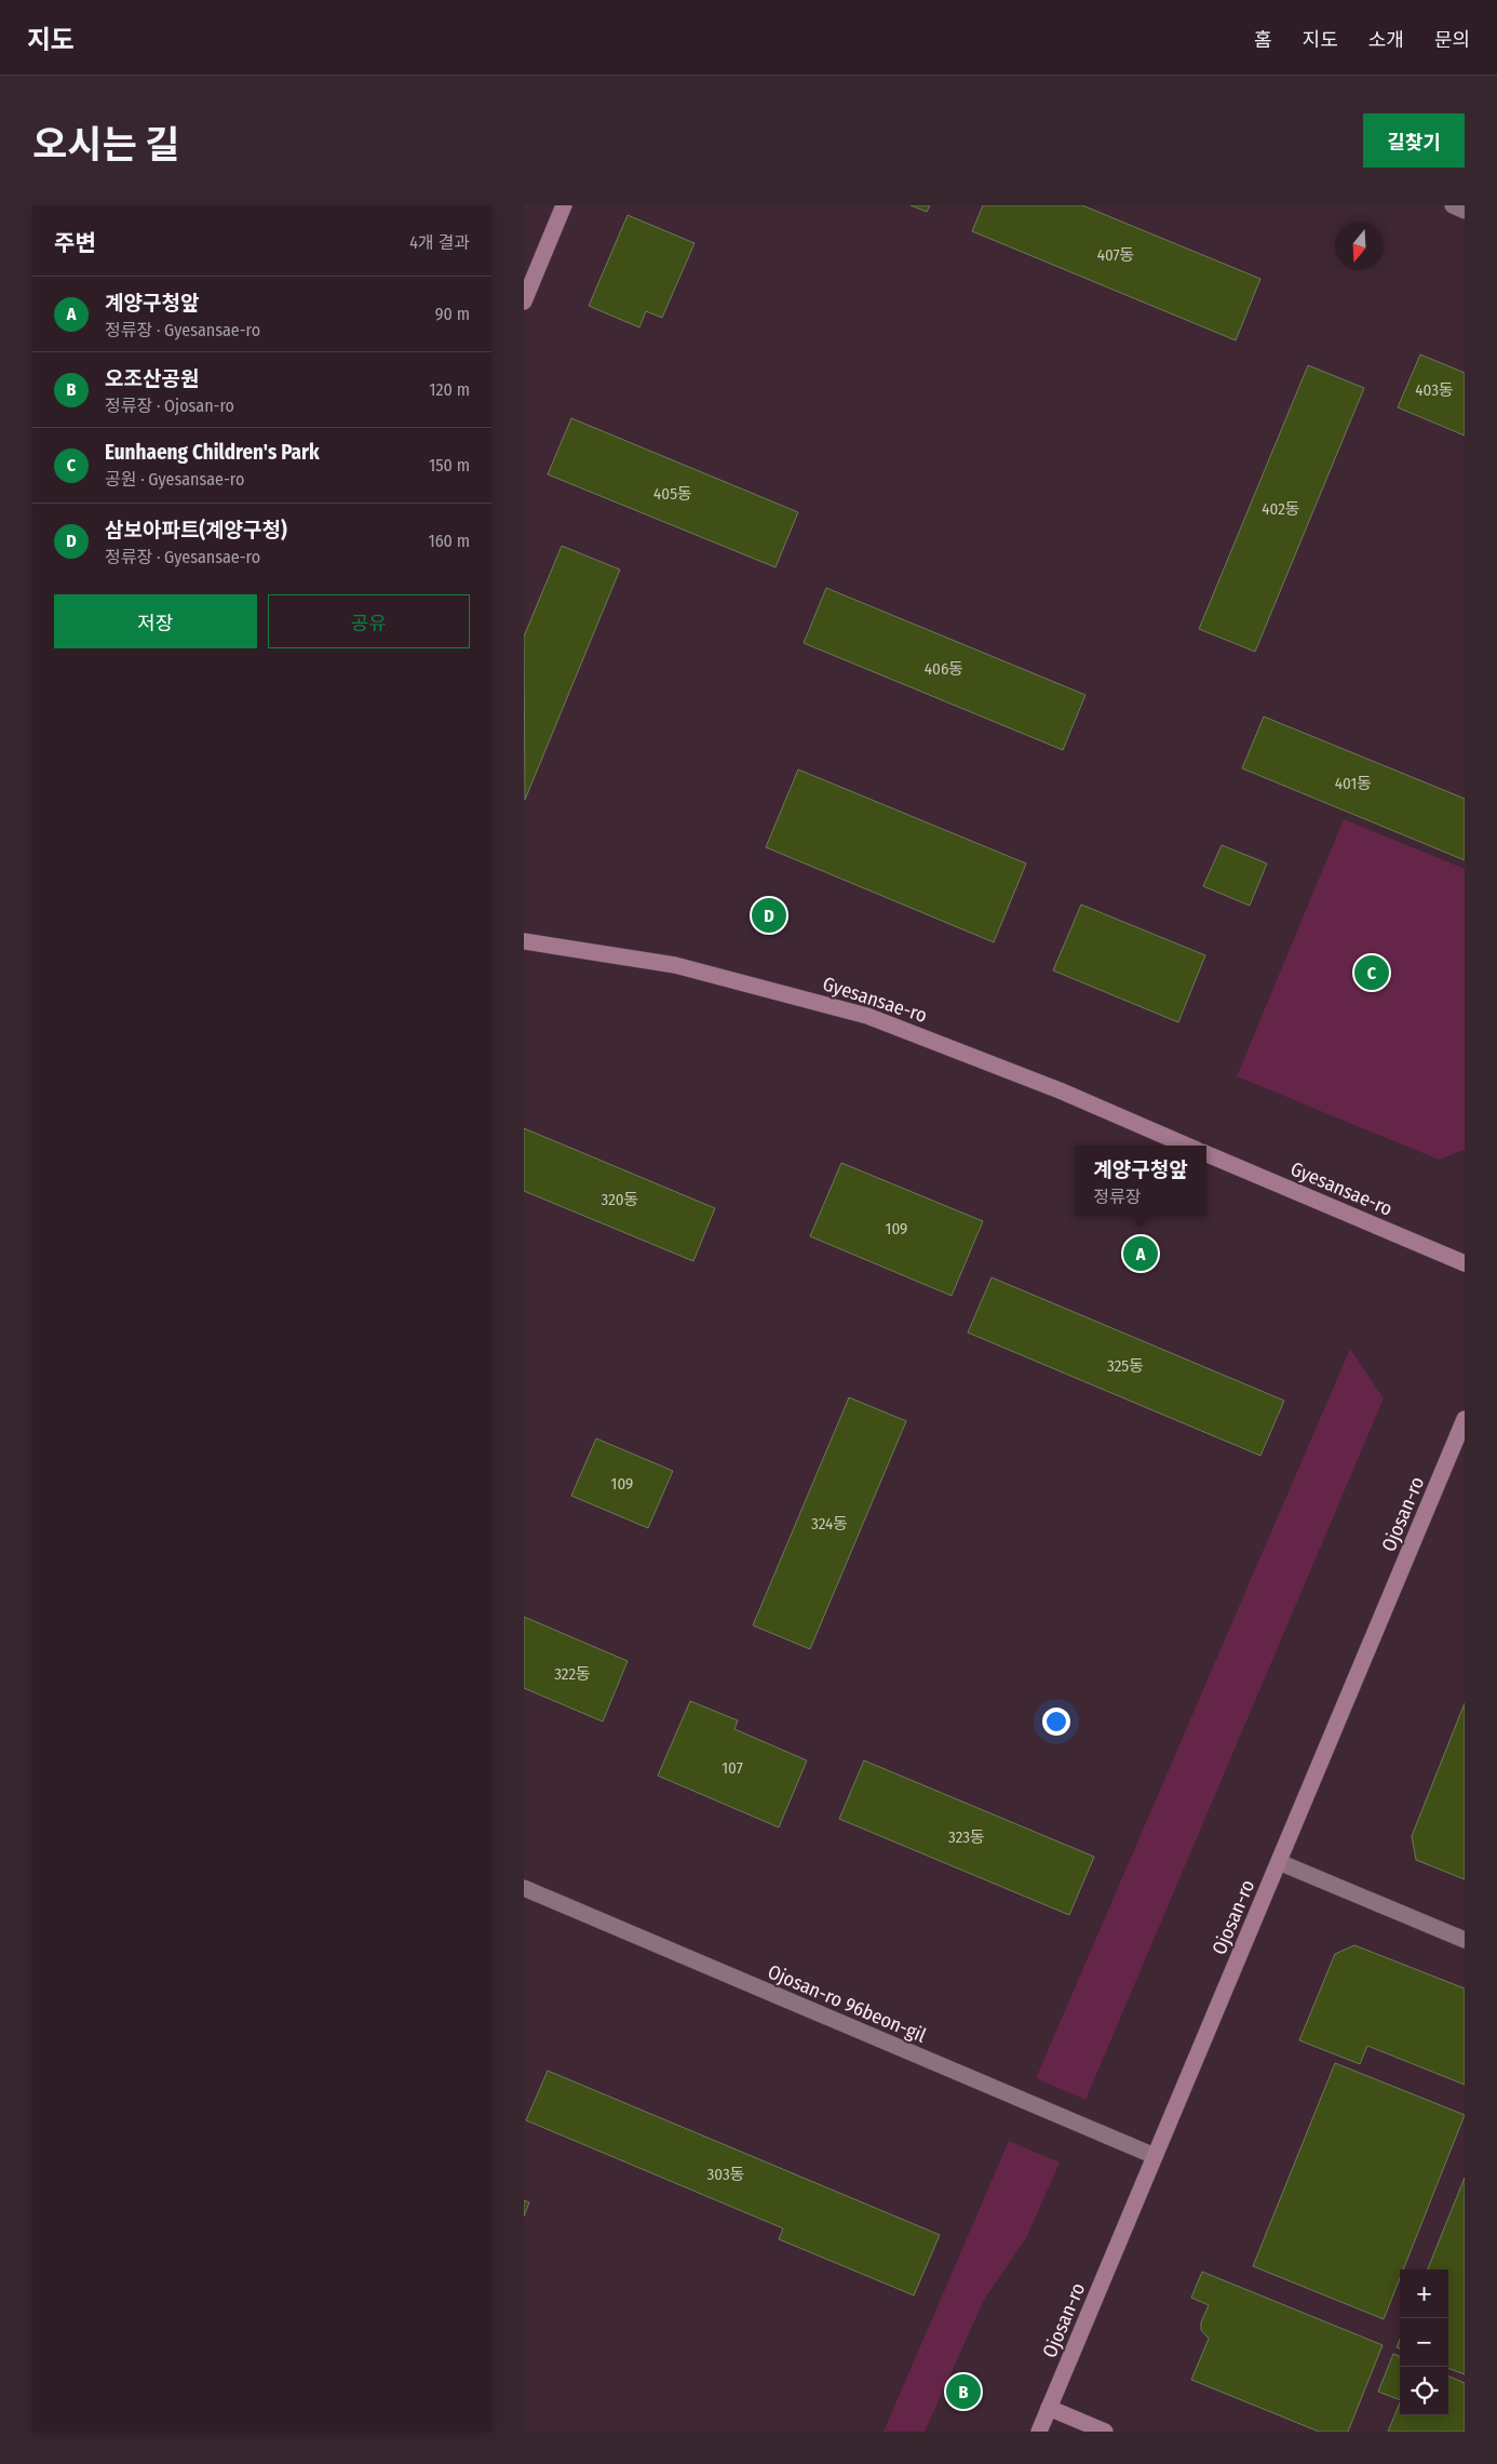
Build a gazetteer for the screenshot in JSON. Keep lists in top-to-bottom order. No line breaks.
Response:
{"streets":{"street":["Gyesansae-ro","Ojosan-ro","Ojosan-ro 96beon-gil"]},"crossings":[["Ojosan-ro","Ojosan-ro 96beon-gil"]],"house_numbers":["407동","403동","405동","402동","406동","401동","320동","109","325동","109","324동","322동","107","323동","303동"],"north":"bottom","page":{"header":"지도","nav":["홈","지도","소개","문의"],"title":"오시는 길","buttons":["길찾기",["저장","공유"]],"heading":["주변","4개 결과"],"list":[{"mark":"A","name":"계양구청앞","note":"정류장 · Gyesansae-ro","value":"90 m"},{"mark":"B","name":"오조산공원","note":"정류장 · Ojosan-ro","value":"120 m"},{"mark":"C","name":"Eunhaeng Children's Park","note":"공원 · Gyesansae-ro","value":"150 m"},{"mark":"D","name":"삼보아파트(계양구청)","note":"정류장 · Gyesansae-ro","value":"160 m"}],"pins":["D","C","A","B"],"popup":["계양구청앞","정류장"],"map_buttons":["+","−"]}}
